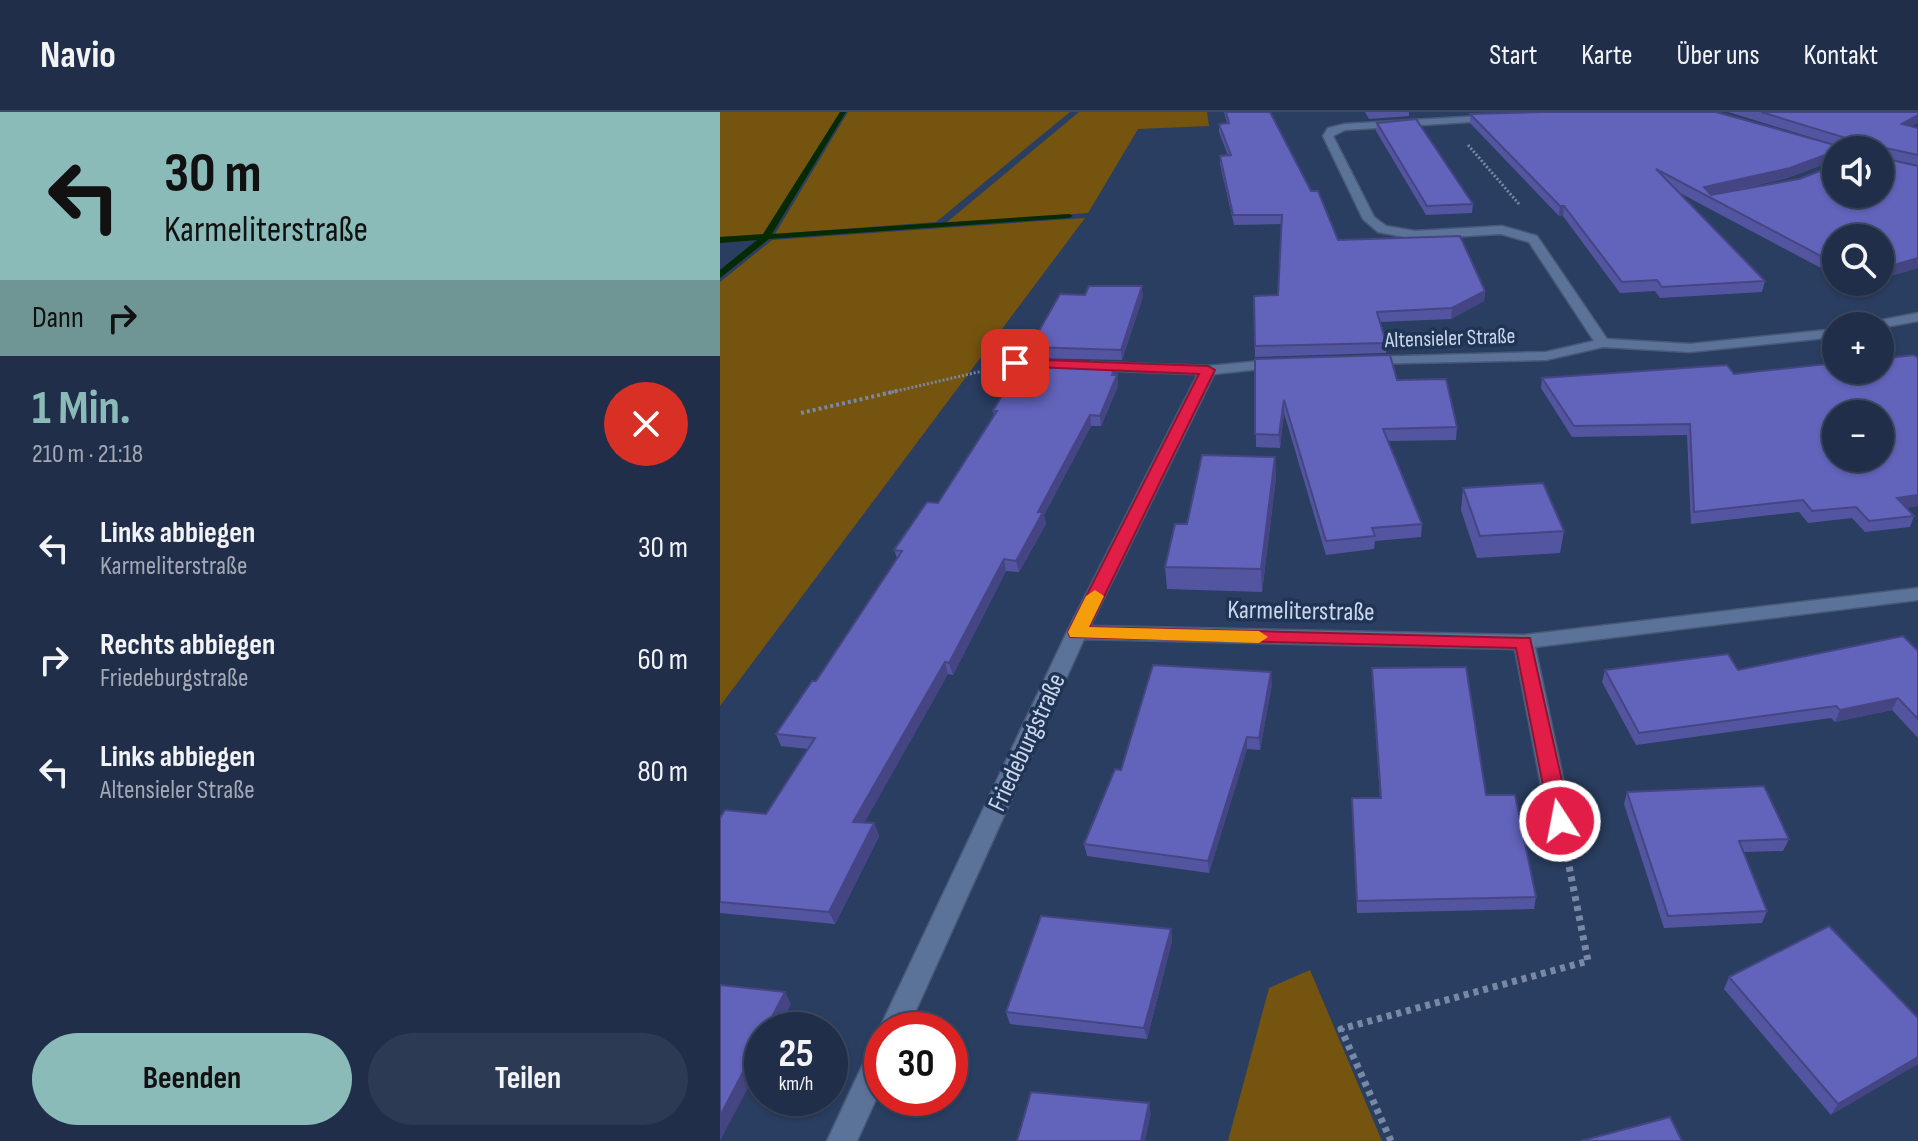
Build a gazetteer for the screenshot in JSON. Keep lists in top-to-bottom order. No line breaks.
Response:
{"streets":{"street":["Altensieler Straße","Karmeliterstraße","Friedeburgstraße"]},"crossings":[["Karmeliterstraße","Friedeburgstraße"]],"page":{"header":"Navio","nav":["Start","Karte","Über uns","Kontakt"],"turn":["30 m","Karmeliterstraße"],"map_buttons":["+","−"],"then":"Dann","heading":["1 Min.","210 m · 21:18"],"list":[{"name":"Links abbiegen","note":"Karmeliterstraße","value":"30 m"},{"name":"Rechts abbiegen","note":"Friedeburgstraße","value":"60 m"},{"name":"Links abbiegen","note":"Altensieler Straße","value":"80 m"}],"speed":"25 km/h","limit":"30","buttons":["Beenden","Teilen"]}}
